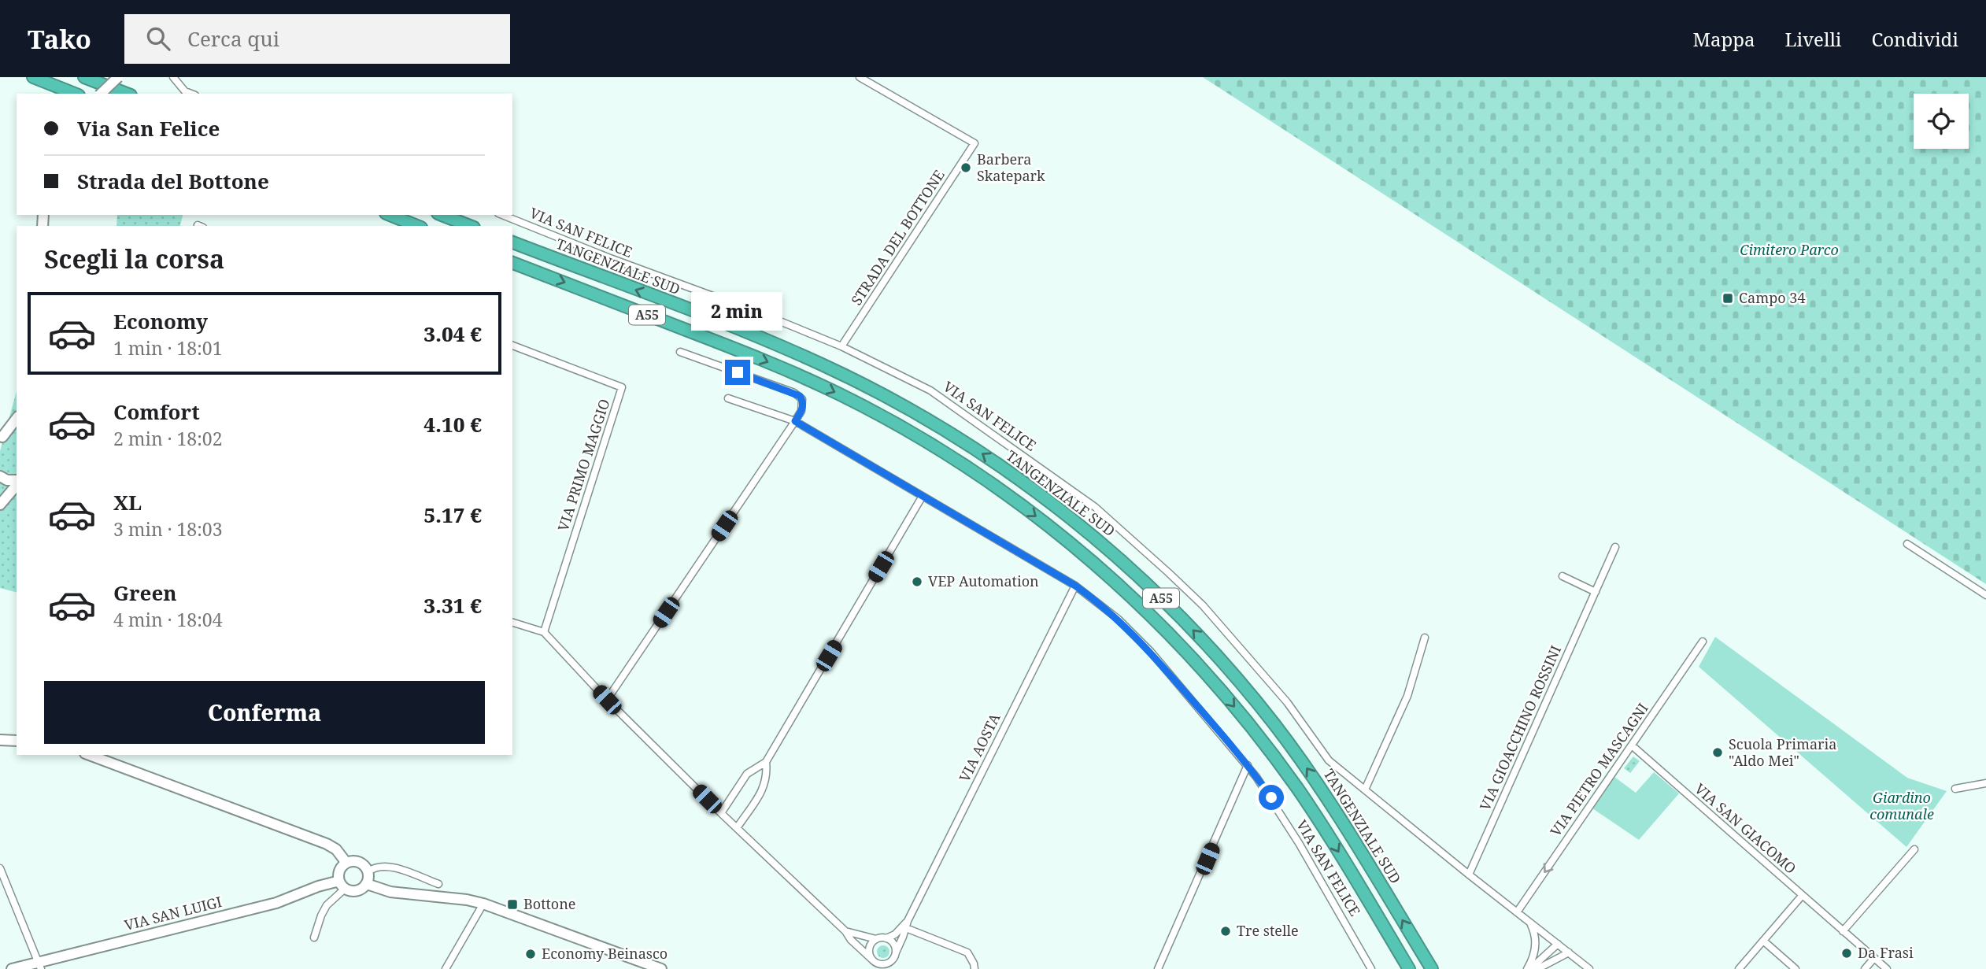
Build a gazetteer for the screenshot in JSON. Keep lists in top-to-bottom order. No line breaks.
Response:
{"streets":{"highway":["TANGENZIALE SUD","A55"],"street":["VIA SAN FELICE","STRADA DEL BOTTONE","VIA PRIMO MAGGIO","VIA GIOACCHINO ROSSINI","VIA AOSTA","VIA PIETRO MASCAGNI","VIA SAN GIACOMO","VIA SAN LUIGI"]},"crossings":[["VIA SAN FELICE","STRADA DEL BOTTONE"],["VIA SAN FELICE","VIA GIOACCHINO ROSSINI"],["VIA SAN FELICE","VIA AOSTA"],["VIA SAN FELICE","VIA PIETRO MASCAGNI"],["VIA PIETRO MASCAGNI","VIA SAN GIACOMO"]],"one_way":["VIA PIETRO MASCAGNI"],"parks":["Cimitero Parco","Giardino comunale"],"places":{"other":["Barbera Skatepark","VEP Automation","Scuola Primaria \"Aldo Mei\"","Tre stelle","Da Frasi","Economy Beinasco"],"transit":["Campo 34","Bottone"]},"page":{"header":"Tako","search":"Cerca qui","nav":["Mappa","Livelli","Condividi"],"banner":["Via San Felice","Strada del Bottone"],"heading":"Scegli la corsa","bubble":"2 min","list":[{"name":"Economy","note":"1 min · 18:01","value":"3.04 €"},{"name":"Comfort","note":"2 min · 18:02","value":"4.10 €"},{"name":"XL","note":"3 min · 18:03","value":"5.17 €"},{"name":"Green","note":"4 min · 18:04","value":"3.31 €"}],"buttons":"Conferma"}}
